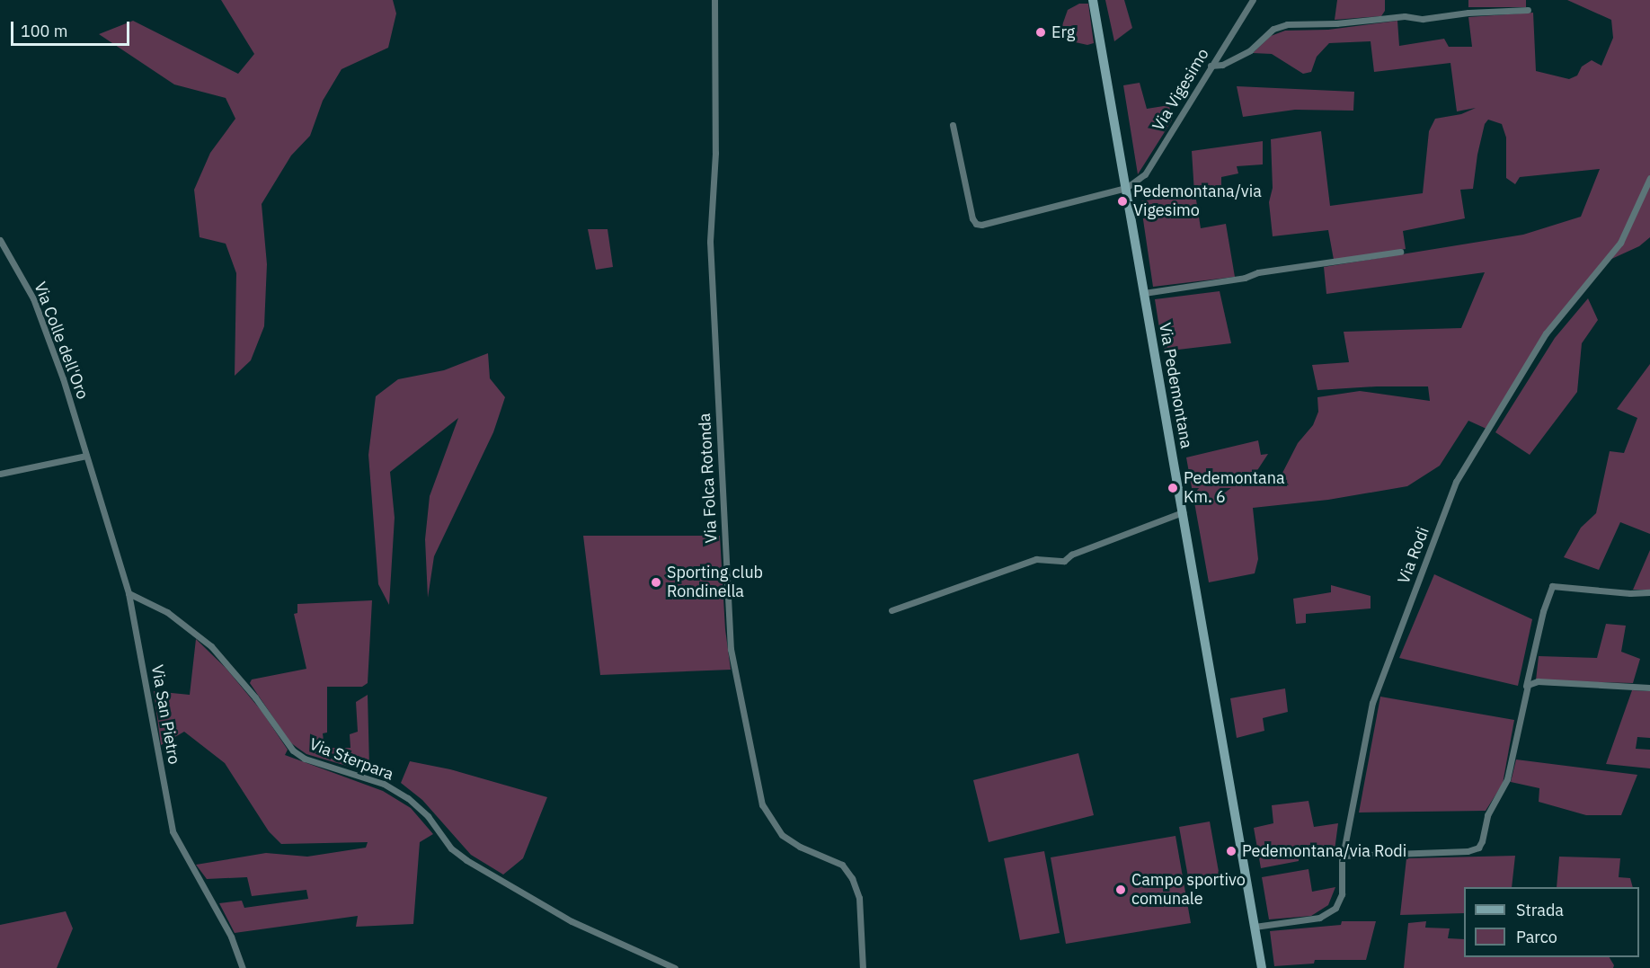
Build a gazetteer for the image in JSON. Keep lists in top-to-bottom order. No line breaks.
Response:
{"streets":{"street":["Via Vigesimo","Via Colle dell'Oro","Via Pedemontana","Via Folca Rotonda","Via Rodi","Via San Pietro","Via Sterpara"]},"crossings":[["Via Vigesimo","Via Pedemontana"],["Via Colle dell'Oro","Via San Pietro"],["Via Pedemontana","Via Rodi"],["Via San Pietro","Via Sterpara"]],"places":["Erg","Pedemontana/via Vigesimo","Pedemontana Km. 6","Sporting club Rondinella","Pedemontana/via Rodi","Campo sportivo comunale"],"legend":["Strada","Parco"],"scale_bar":"100 m"}
